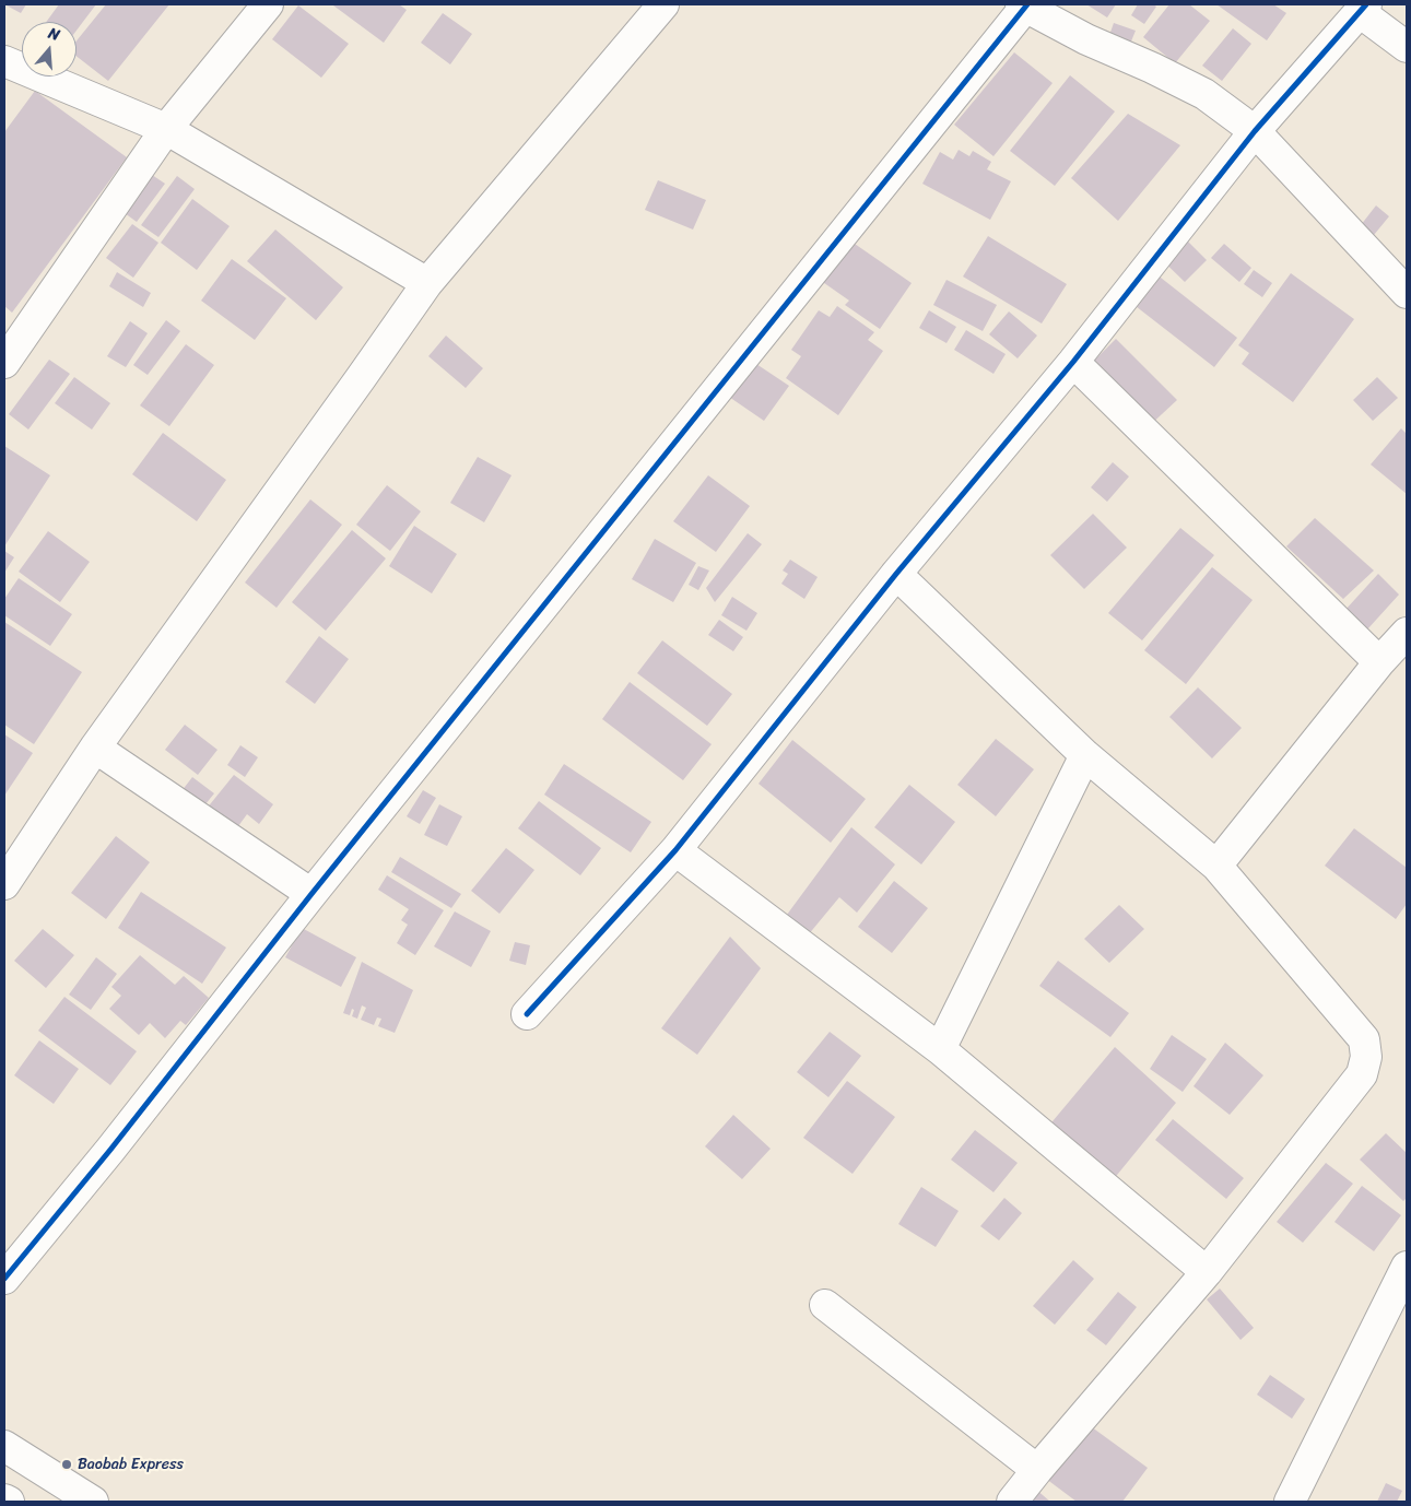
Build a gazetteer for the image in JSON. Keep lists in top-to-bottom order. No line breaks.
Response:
{"places":["Baobab Express"],"north":"top"}
